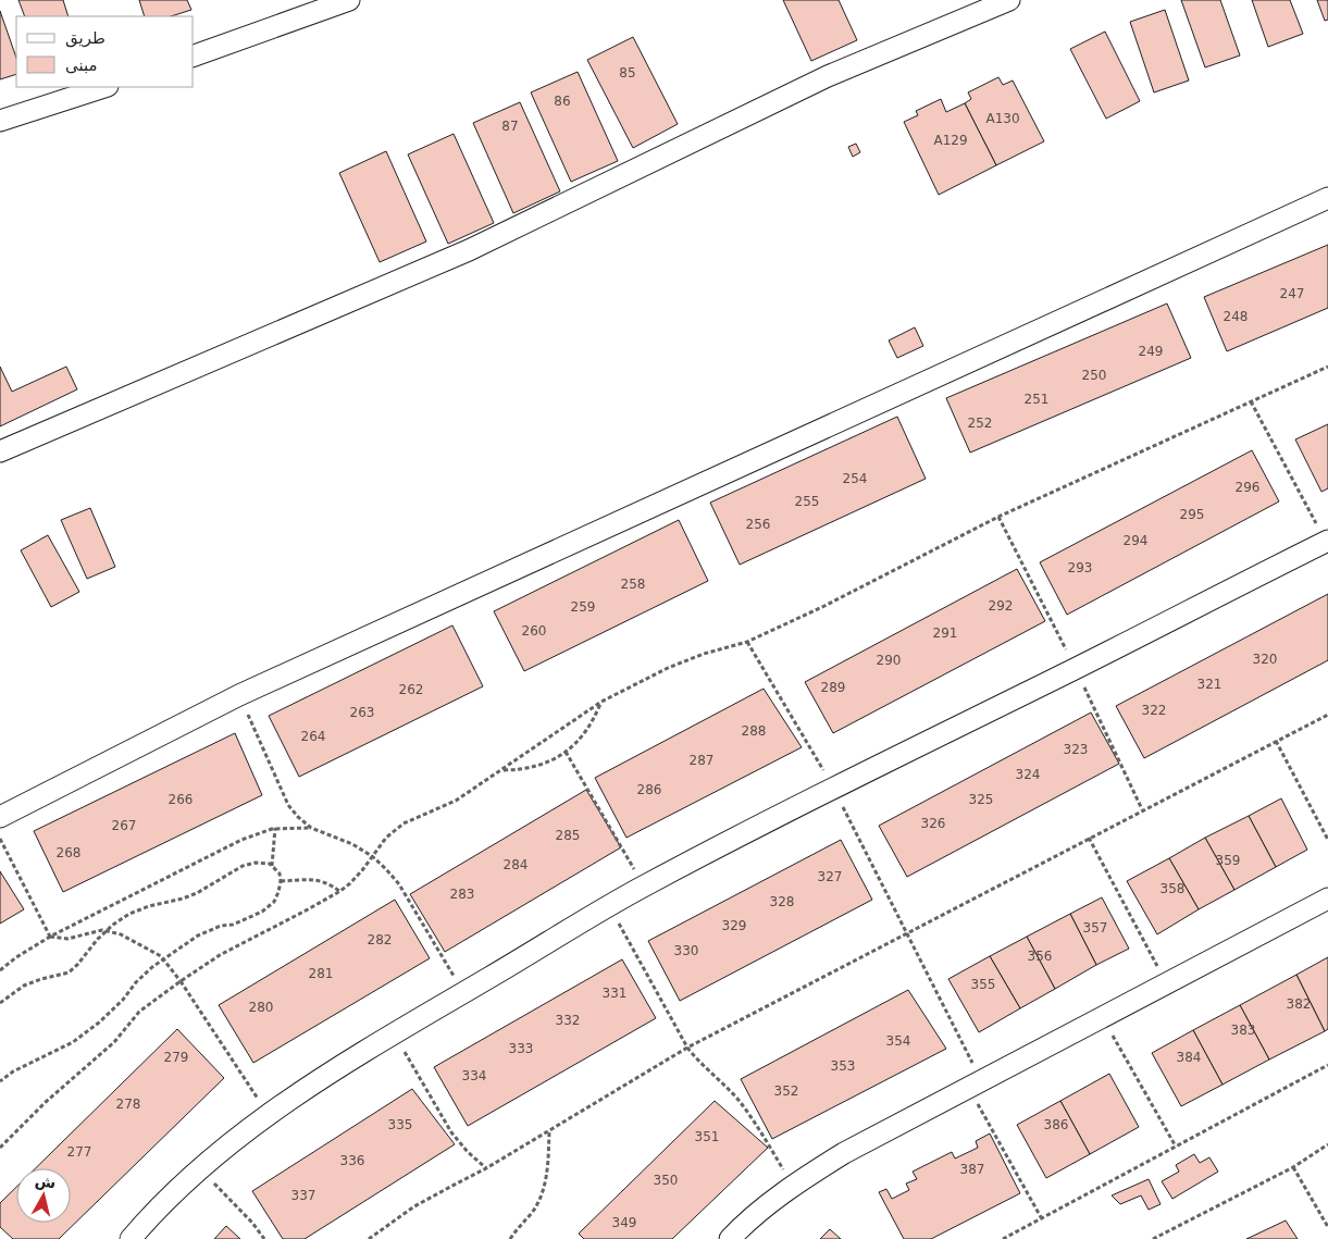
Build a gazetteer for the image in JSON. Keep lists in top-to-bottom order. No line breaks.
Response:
{"house_numbers":["85","86","A130","87","A129","247","248","249","250","251","252","254","296","255","295","256","294","293","258","292","259","260","291","320","290","321","289","262","322","263","288","264","323","287","324","286","266","325","326","267","285","268","359","284","327","358","283","328","329","357","282","330","356","281","355","331","382","280","332","383","354","333","279","384","353","334","352","278","335","386","351","277","336","387","350","337","349"],"legend":["طريق","مبنى"],"north":"top"}
